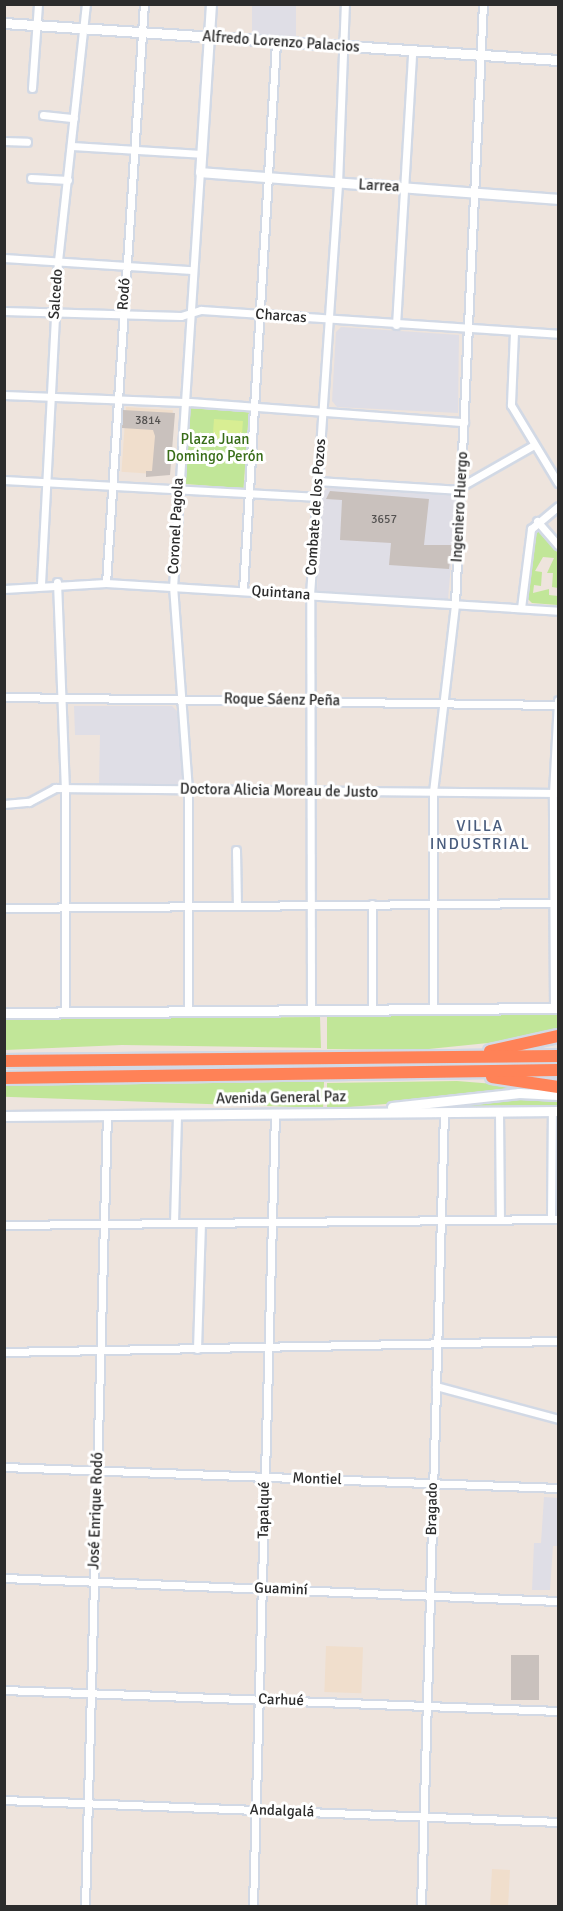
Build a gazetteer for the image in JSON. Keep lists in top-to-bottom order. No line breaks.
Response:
{"streets":{"highway":["Avenida General Paz"],"street":["Alfredo Lorenzo Palacios","Larrea","Salcedo","Rodó","Charcas","Combate de los Pozos","Ingeniero Huergo","Coronel Pagola","Quintana","Roque Sáenz Peña","Doctora Alicia Moreau de Justo","Montiel","Bragado","Tapalqué","José Enrique Rodó","Guaminí","Carhué","Andalgalá"]},"crossings":[["Alfredo Lorenzo Palacios","Salcedo"],["Alfredo Lorenzo Palacios","Rodó"],["Alfredo Lorenzo Palacios","Combate de los Pozos"],["Alfredo Lorenzo Palacios","Ingeniero Huergo"],["Alfredo Lorenzo Palacios","Coronel Pagola"],["Larrea","Combate de los Pozos"],["Larrea","Ingeniero Huergo"],["Larrea","Coronel Pagola"],["Salcedo","Charcas"],["Salcedo","Quintana"],["Rodó","Charcas"],["Rodó","Quintana"],["Charcas","Combate de los Pozos"],["Charcas","Ingeniero Huergo"],["Charcas","Coronel Pagola"],["Combate de los Pozos","Quintana"],["Combate de los Pozos","Roque Sáenz Peña"],["Combate de los Pozos","Doctora Alicia Moreau de Justo"],["Ingeniero Huergo","Quintana"],["Ingeniero Huergo","Roque Sáenz Peña"],["Ingeniero Huergo","Doctora Alicia Moreau de Justo"],["Coronel Pagola","Quintana"],["Coronel Pagola","Roque Sáenz Peña"],["Coronel Pagola","Doctora Alicia Moreau de Justo"],["Avenida General Paz","Bragado"],["Avenida General Paz","Tapalqué"],["Avenida General Paz","José Enrique Rodó"],["Montiel","Bragado"],["Montiel","Tapalqué"],["Montiel","José Enrique Rodó"],["Bragado","Guaminí"],["Bragado","Carhué"],["Bragado","Andalgalá"],["Tapalqué","Guaminí"],["Tapalqué","Carhué"],["Tapalqué","Andalgalá"],["José Enrique Rodó","Guaminí"],["José Enrique Rodó","Carhué"],["José Enrique Rodó","Andalgalá"]],"districts":["VILLA INDUSTRIAL"],"parks":["Plaza Juan Domingo Perón"],"house_numbers":["3814","3657"]}
